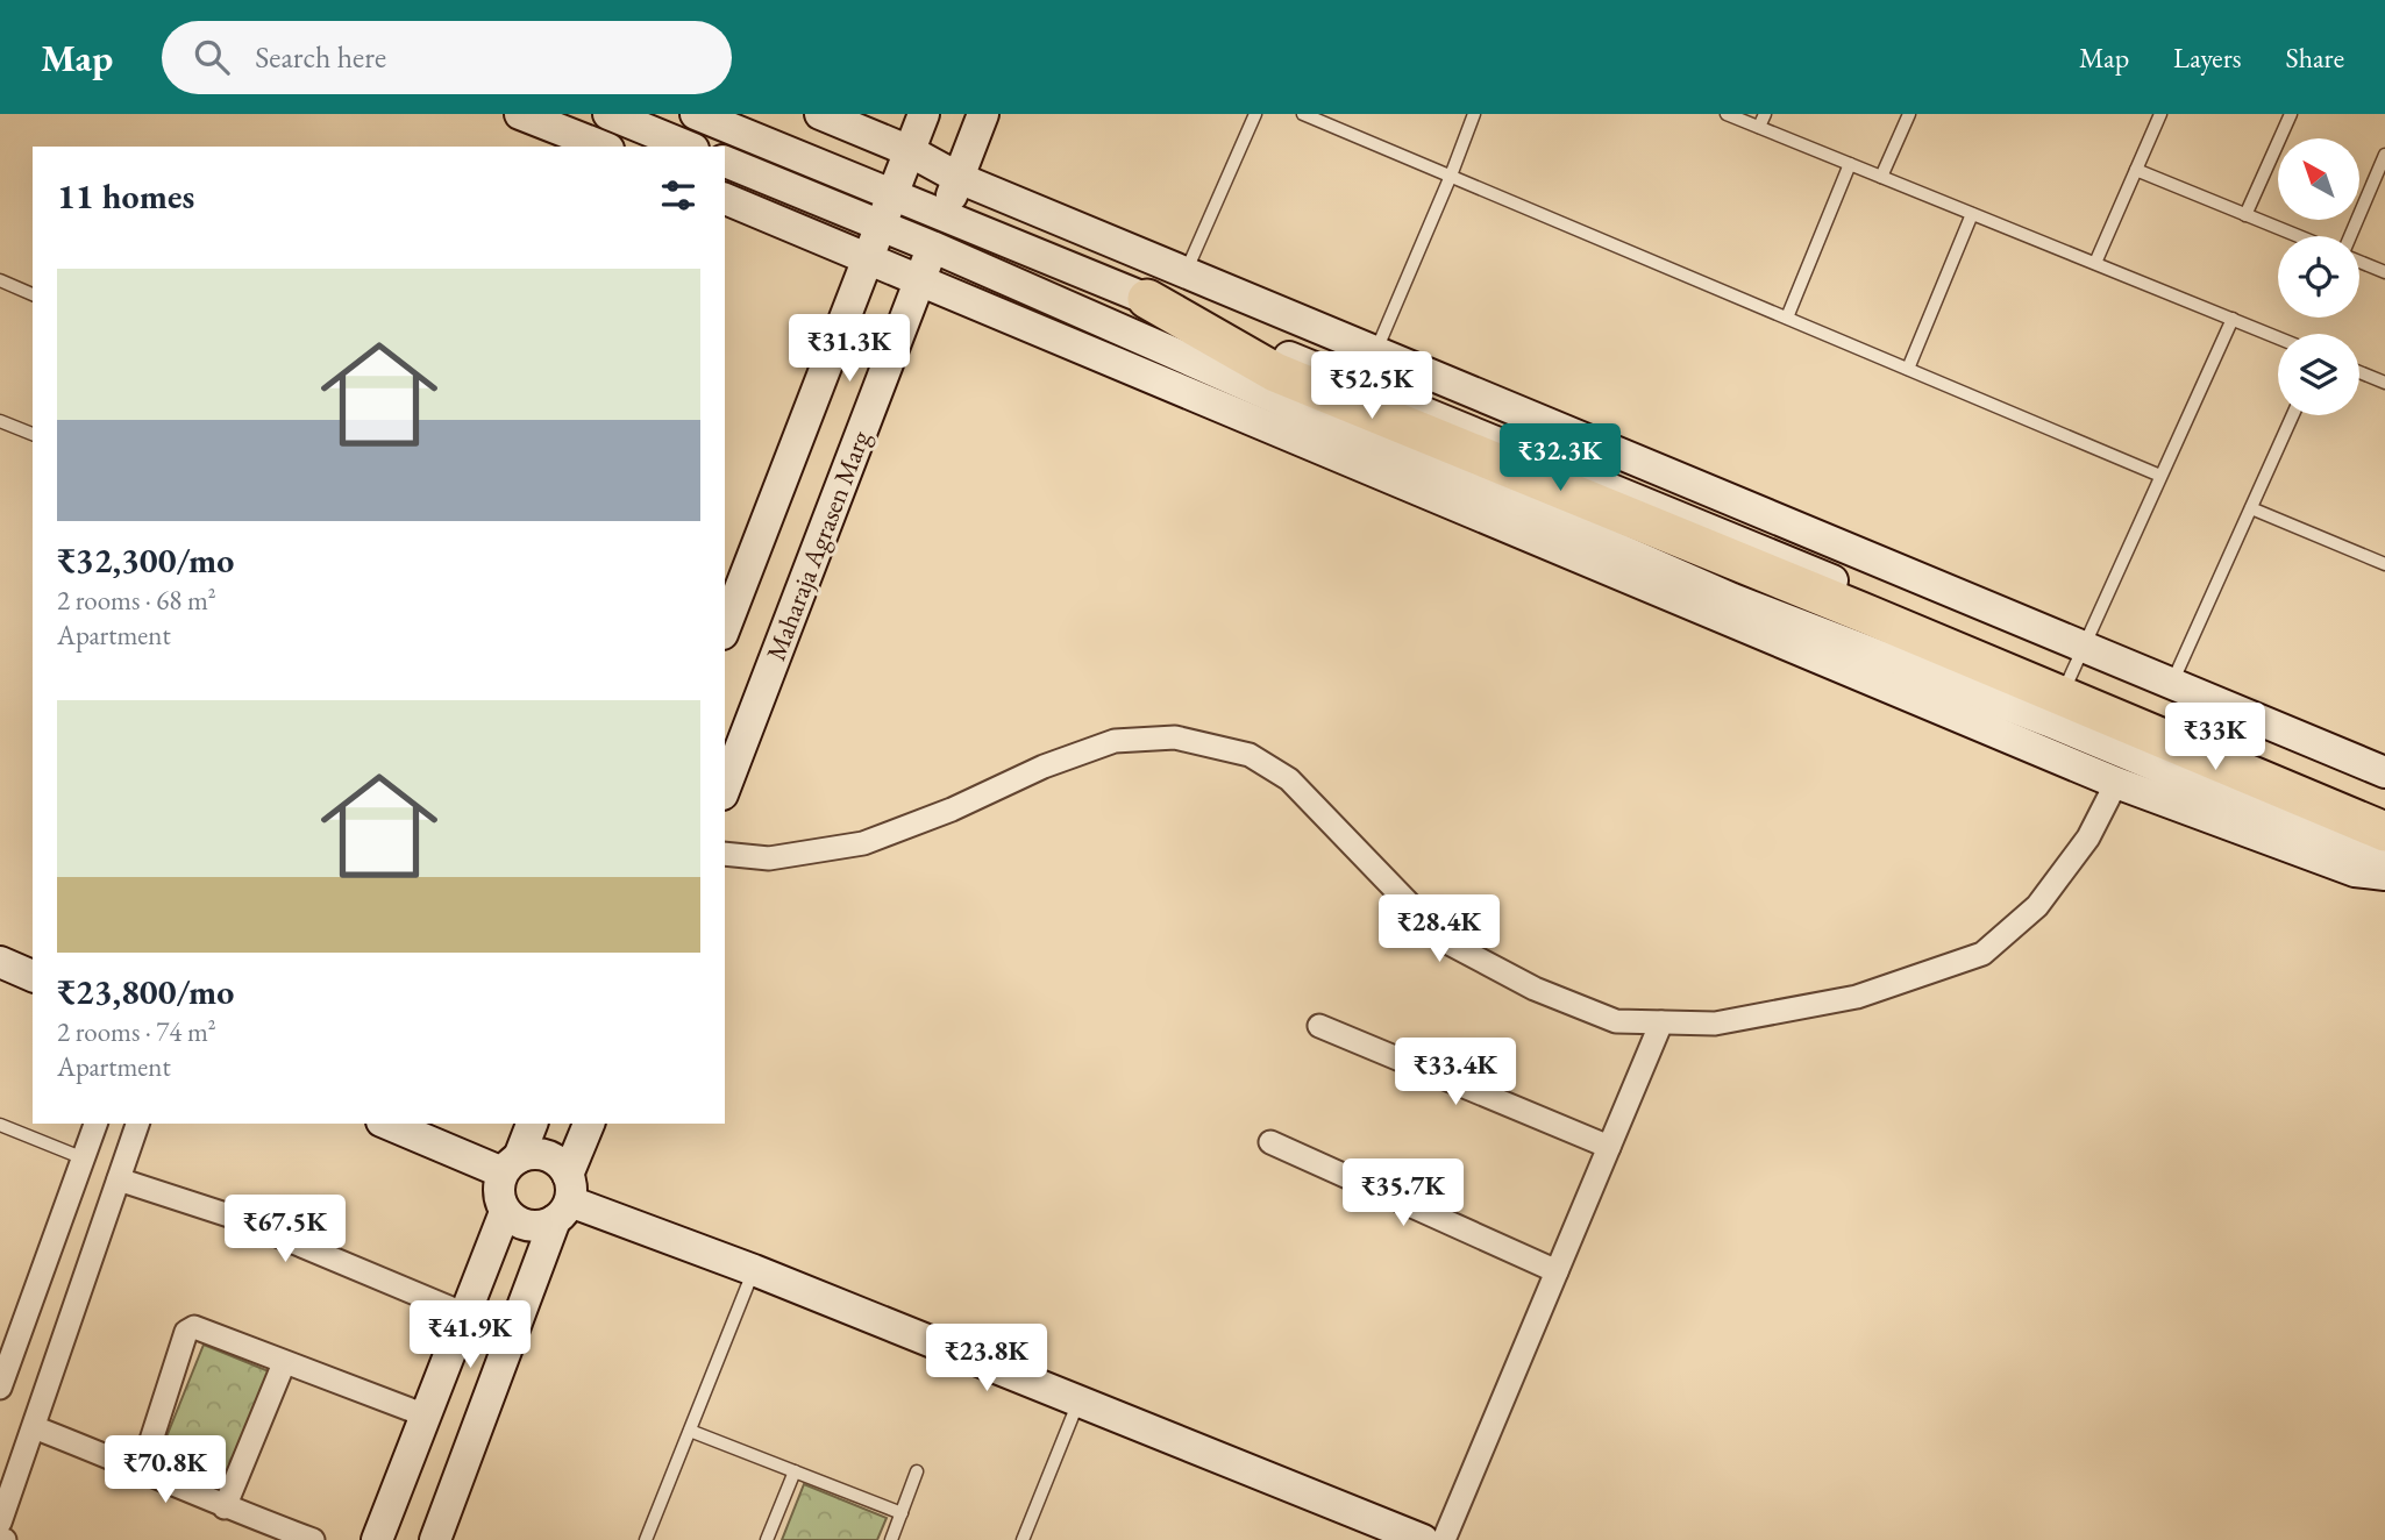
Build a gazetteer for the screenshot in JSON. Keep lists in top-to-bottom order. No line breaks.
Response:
{"streets":{"street":["Maharaja Agrasen Marg"]},"north":"top left","page":{"header":"Map","search":"Search here","nav":["Map","Layers","Share"],"heading":"11 homes","list":[{"name":"₹32,300/mo","note":"2 rooms · 68 m² · Apartment"},{"name":"₹23,800/mo","note":"2 rooms · 74 m² · Apartment"}],"price":["₹31.3K","₹52.5K","₹32.3K","₹33K","₹28.4K","₹33.4K","₹35.7K","₹67.5K","₹41.9K","₹23.8K","₹70.8K"]}}
